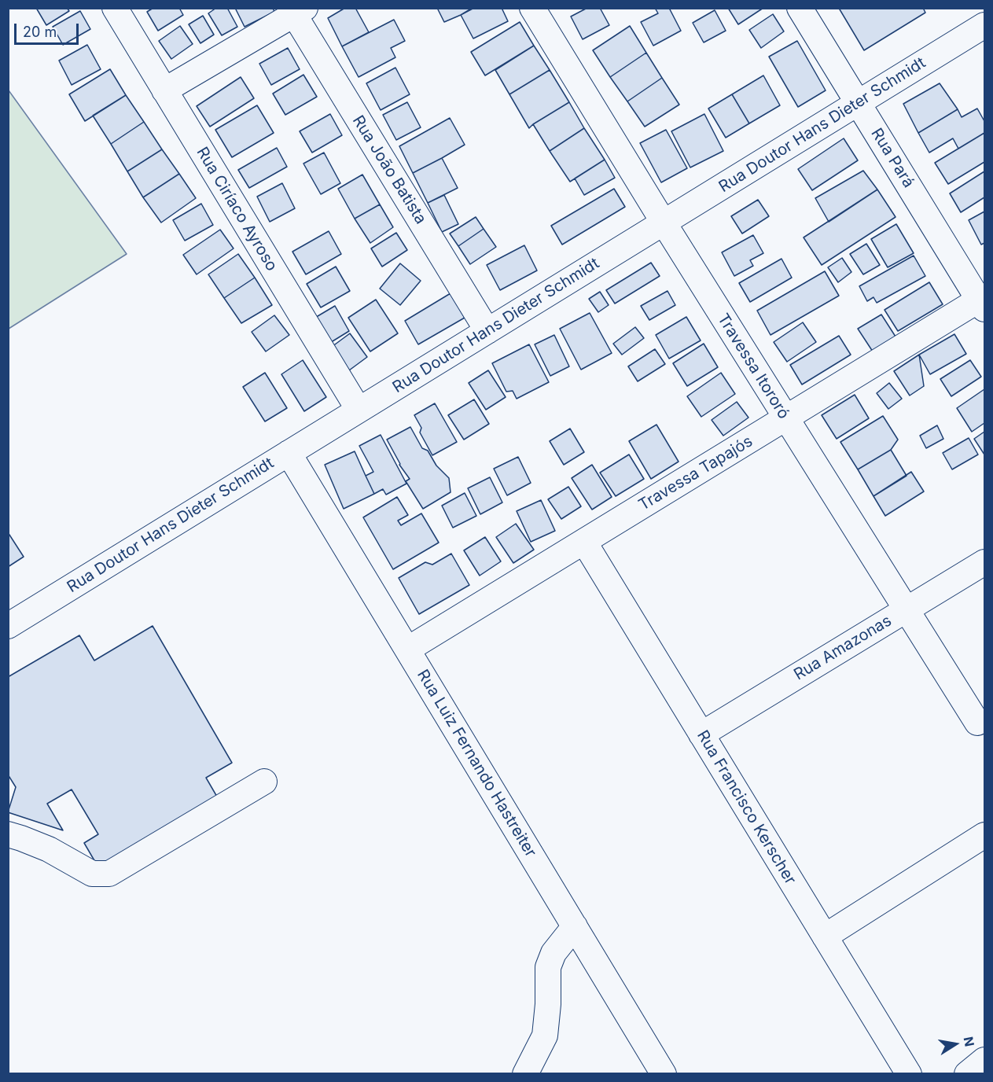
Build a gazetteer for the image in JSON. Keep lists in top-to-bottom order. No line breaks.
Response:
{"streets":{"street":["Rua Doutor Hans Dieter Schmidt","Rua Pará","Rua João Batista","Rua Ciríaco Ayroso","Travessa Itororó","Travessa Tapajós","Rua Amazonas","Rua Luiz Fernando Hastreiter","Rua Francisco Kerscher"]},"crossings":[["Rua Doutor Hans Dieter Schmidt","Rua Pará"],["Rua Doutor Hans Dieter Schmidt","Rua João Batista"],["Rua Doutor Hans Dieter Schmidt","Rua Ciríaco Ayroso"],["Rua Doutor Hans Dieter Schmidt","Travessa Itororó"],["Rua Doutor Hans Dieter Schmidt","Rua Luiz Fernando Hastreiter"],["Rua Pará","Travessa Tapajós"],["Travessa Itororó","Travessa Tapajós"],["Travessa Itororó","Rua Amazonas"],["Travessa Tapajós","Rua Luiz Fernando Hastreiter"],["Travessa Tapajós","Rua Francisco Kerscher"],["Rua Amazonas","Rua Francisco Kerscher"]],"scale_bar":"20 m","north":"right"}
